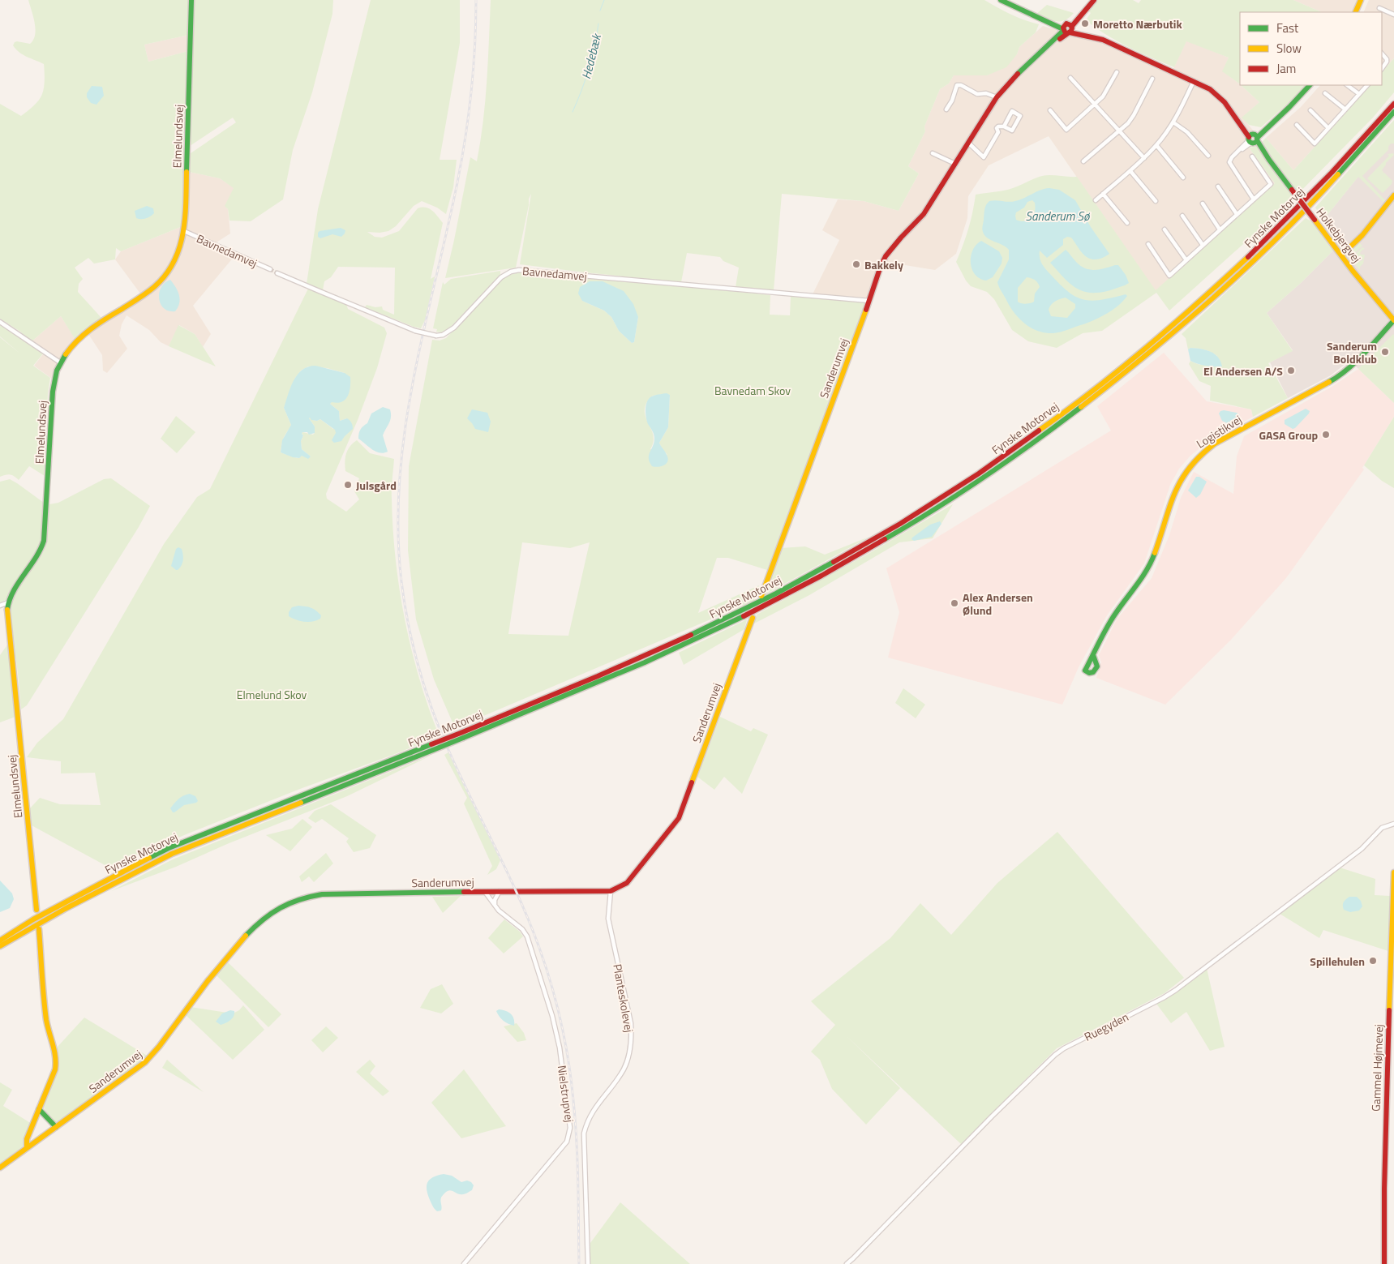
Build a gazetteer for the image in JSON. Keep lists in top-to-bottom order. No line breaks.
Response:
{"streets":{"main road":["Elmelundsvej","Fynske Motorvej","Holkebjergvej","Sanderumvej","Logistikvej","Gammel Højmevej"],"street":["Bavnedamvej","Planteskolevej","Ruegyden","Nielstrupvej"]},"crossings":[["Elmelundsvej","Bavnedamvej"],["Holkebjergvej","Sanderumvej"],["Holkebjergvej","Logistikvej"],["Bavnedamvej","Sanderumvej"],["Sanderumvej","Planteskolevej"],["Sanderumvej","Nielstrupvej"]],"water":["Hedebæk","Sanderum Sø"],"parks":["Bavnedam Skov","Elmelund Skov"],"places":["Moretto Nærbutik","Bakkely","Sanderum Boldklub","El Andersen A/S","GASA Group","Julsgård","Alex Andersen Ølund","Spillehulen"],"legend":["Fast","Slow","Jam"]}
